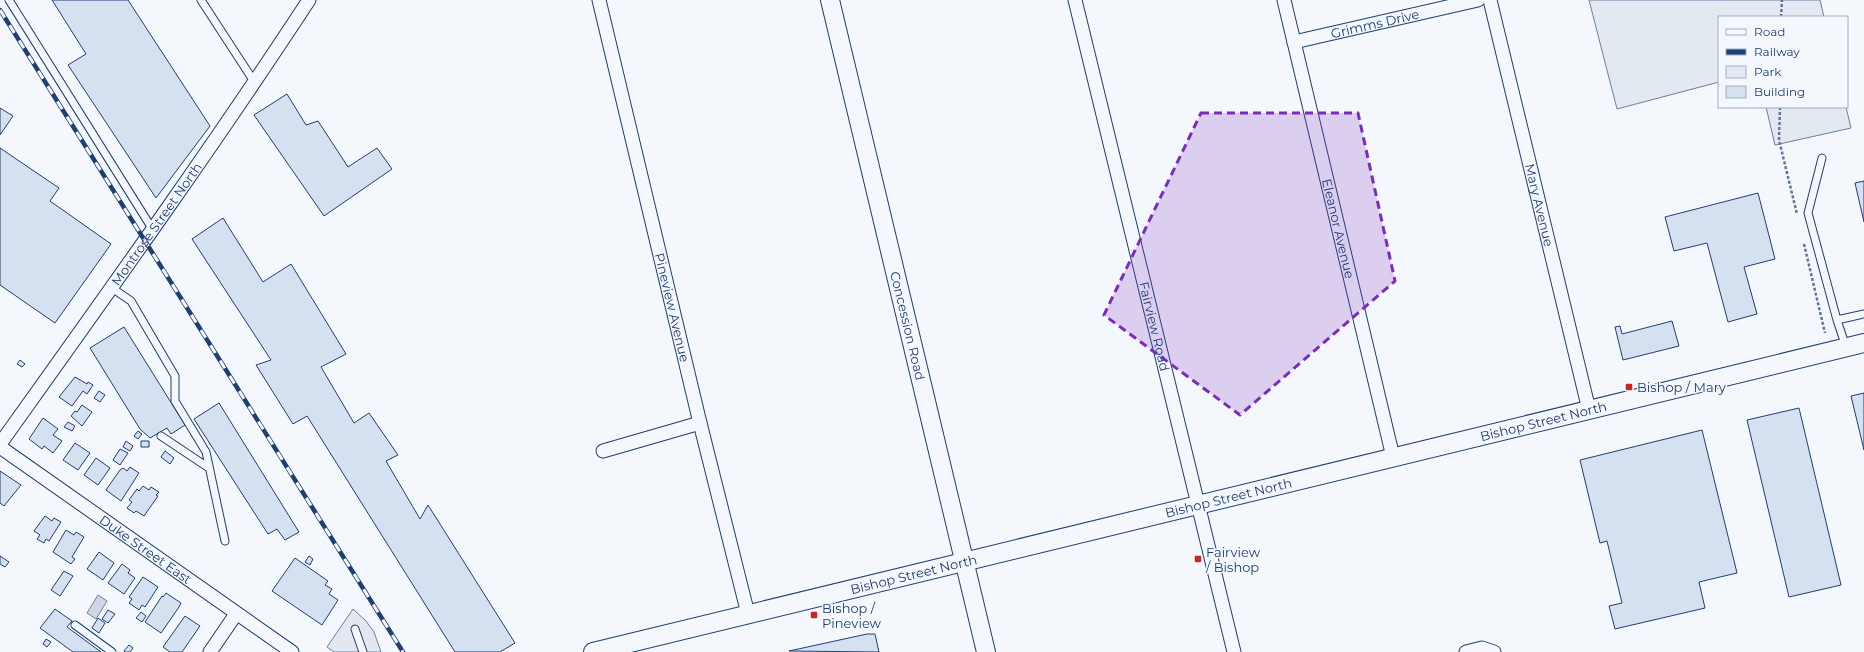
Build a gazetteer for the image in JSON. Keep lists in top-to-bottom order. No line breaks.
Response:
{"streets":{"main road":["Concession Road","Bishop Street North"],"street":["Grimms Drive","Mary Avenue","Montrose Street North","Eleanor Avenue","Pineview Avenue","Fairview Road","Duke Street East"]},"crossings":[["Grimms Drive","Eleanor Avenue"],["Mary Avenue","Bishop Street North"],["Montrose Street North","Duke Street East"],["Eleanor Avenue","Bishop Street North"],["Pineview Avenue","Bishop Street North"],["Concession Road","Bishop Street North"],["Fairview Road","Bishop Street North"]],"places":{"transit":["Bishop / Mary","Fairview / Bishop","Bishop / Pineview"]},"legend":["Road","Railway","Park","Building"]}
